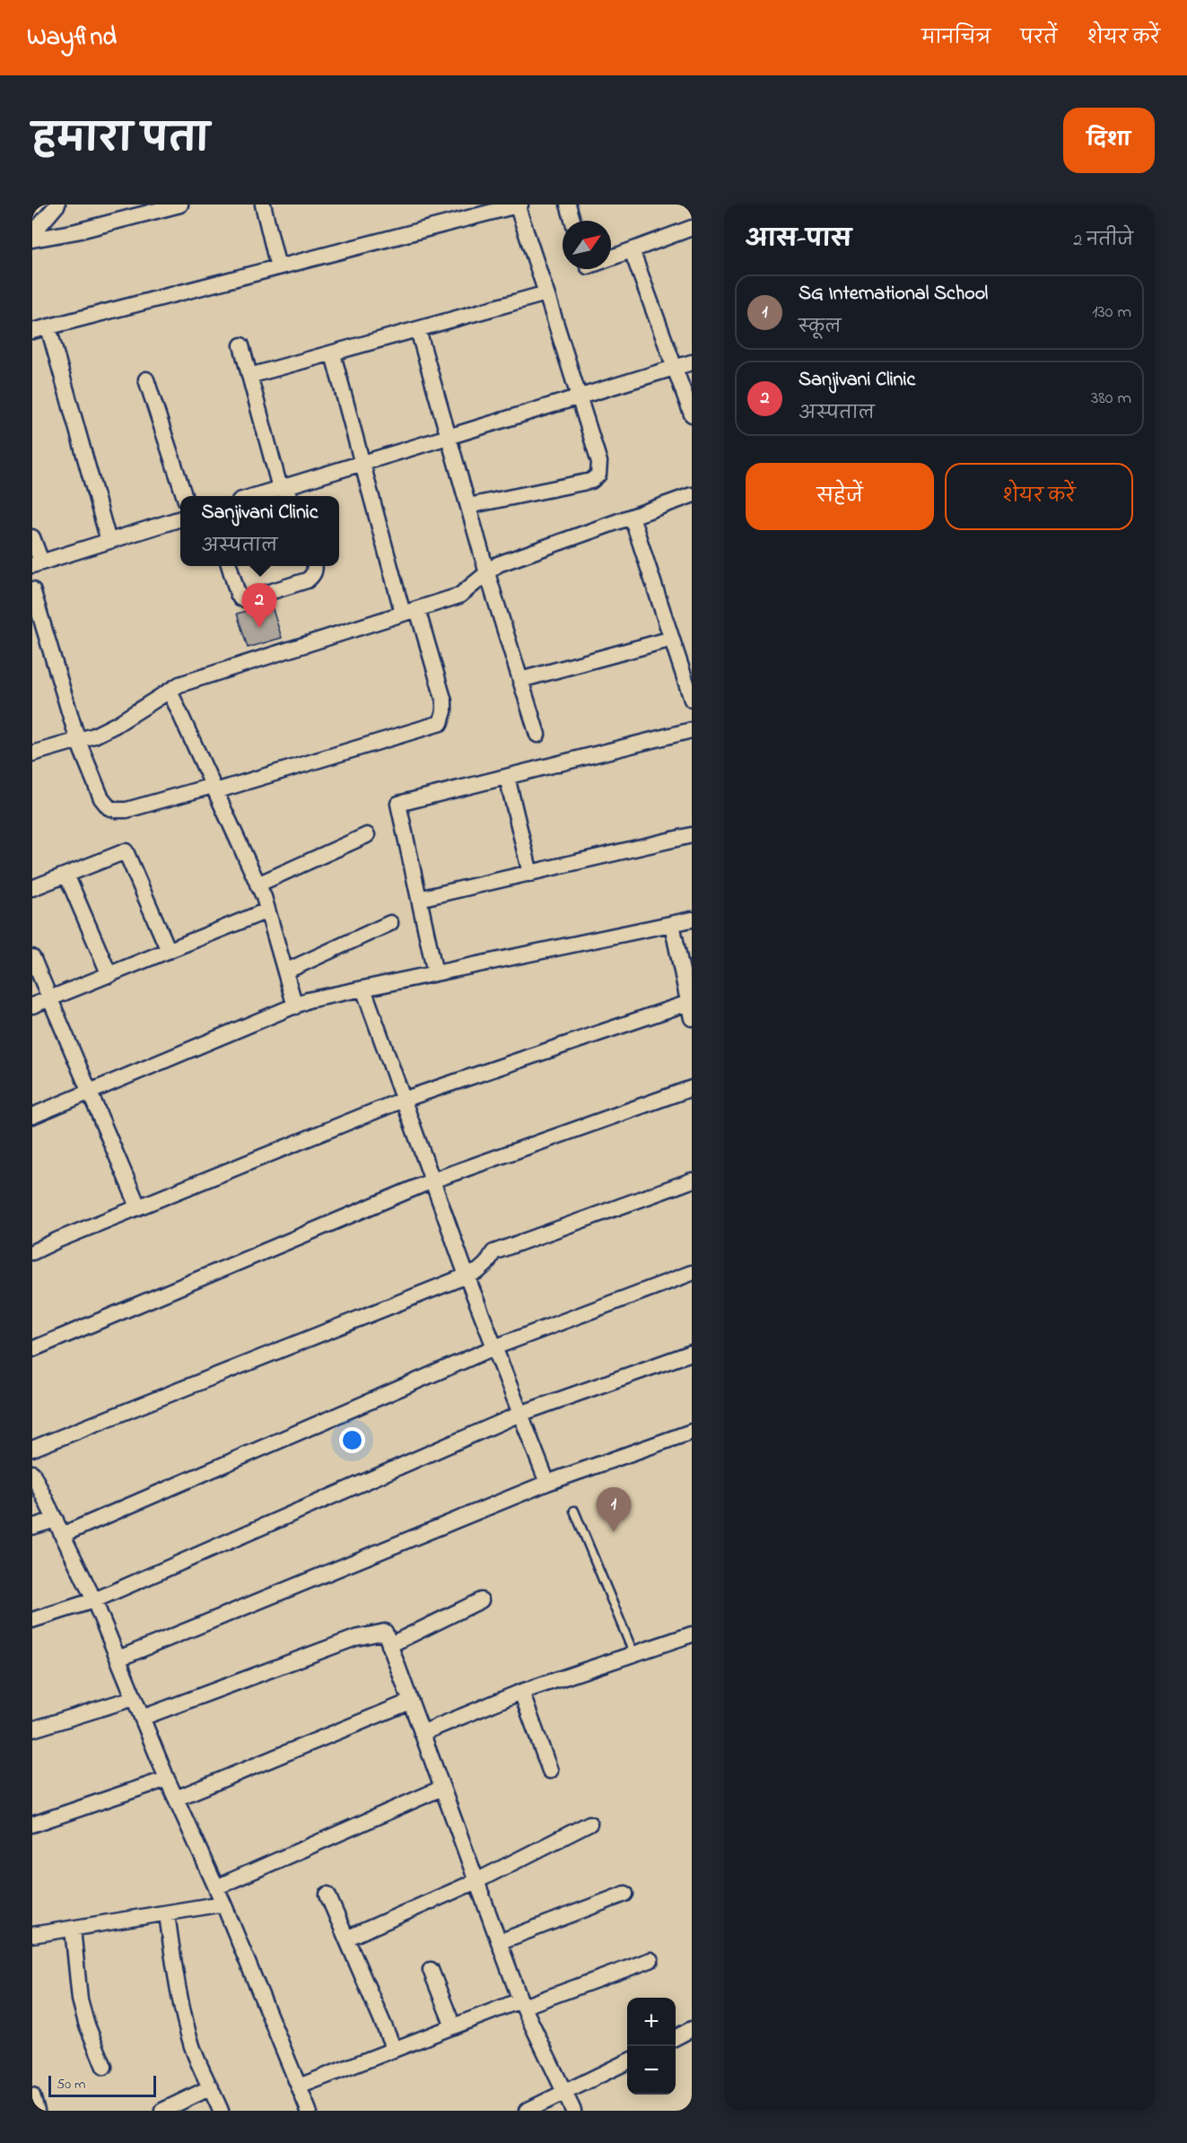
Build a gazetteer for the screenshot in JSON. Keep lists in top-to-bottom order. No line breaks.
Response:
{"scale_bar":"50 m","north":"top right","page":{"header":"Wayfind","nav":["मानचित्र","परतें","शेयर करें"],"title":"हमारा पता","buttons":["दिशा",["सहेजें","शेयर करें"]],"heading":["आस-पास","2 नतीजे"],"list":[{"mark":"1","name":"SG International School","note":"स्कूल","value":"130 m"},{"mark":"2","name":"Sanjivani Clinic","note":"अस्पताल","value":"380 m"}],"popup":["Sanjivani Clinic","अस्पताल"],"pins":["2","1"],"map_buttons":["+","−"],"scale":"50 m"}}
